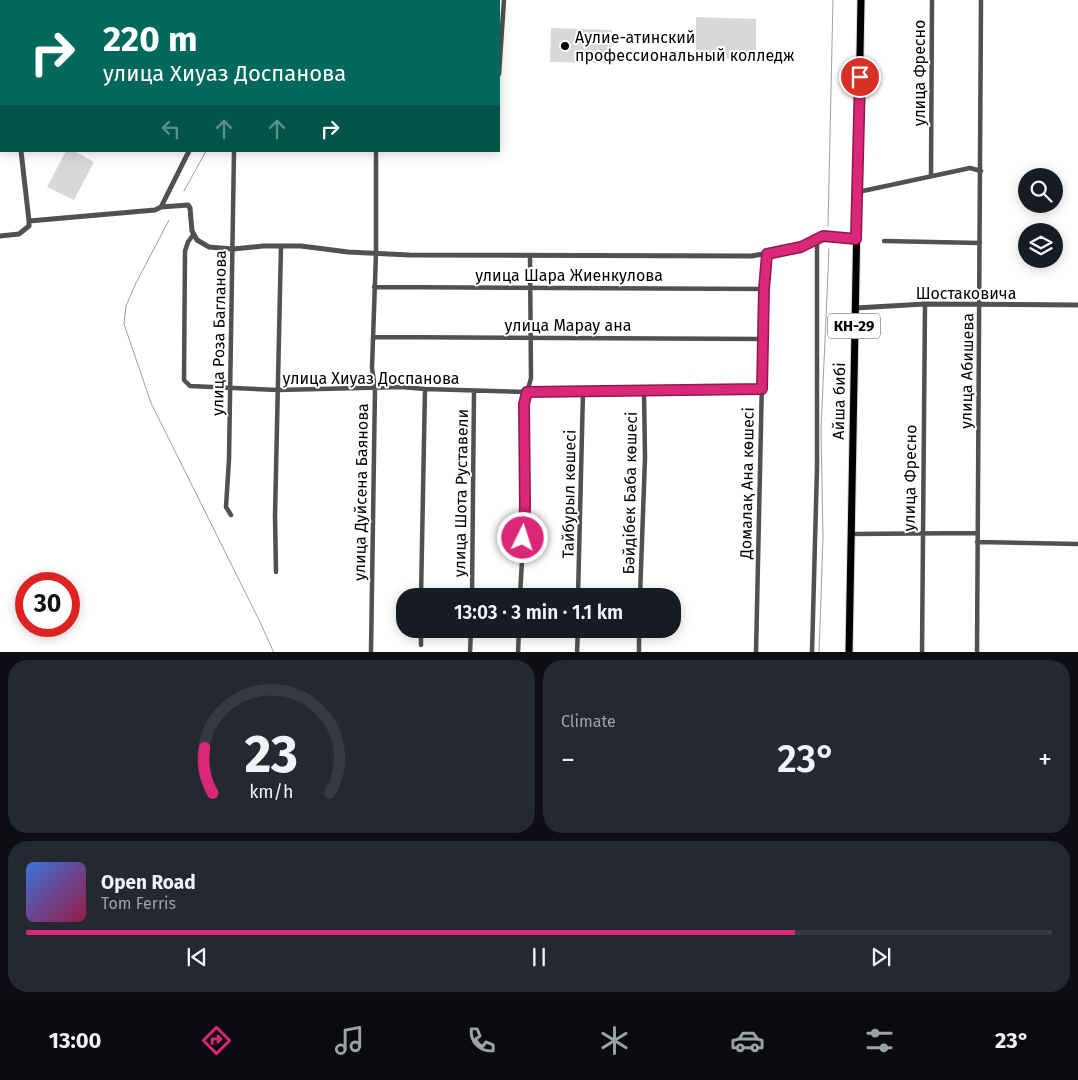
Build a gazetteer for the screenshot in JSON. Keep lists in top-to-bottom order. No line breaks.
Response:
{"streets":{"main road":["КН-29","Айша бибі"],"street":["улица Фресно","улица Шара Жиенкулова","Шостаковича","улица Марау ана","улица Роза Багланова","улица Абишева","улица Хиуаз Доспанова","Домалақ Ана көшесі","улица Дуйсена Баянова","улица Шота Руставели","Бәйдібек Баба көшесі","Тайбурыл көшесі"]},"crossings":[["улица Фресно","Шостаковича"],["улица Шара Жиенкулова","Домалақ Ана көшесі"],["улица Шара Жиенкулова","улица Дуйсена Баянова"],["Шостаковича","улица Абишева"],["Шостаковича","Айша бибі"],["улица Марау ана","Домалақ Ана көшесі"],["улица Марау ана","улица Дуйсена Баянова"],["улица Роза Багланова","улица Хиуаз Доспанова"],["улица Хиуаз Доспанова","Домалақ Ана көшесі"],["улица Хиуаз Доспанова","улица Дуйсена Баянова"],["улица Хиуаз Доспанова","улица Шота Руставели"],["улица Хиуаз Доспанова","Бәйдібек Баба көшесі"],["улица Хиуаз Доспанова","Тайбурыл көшесі"]],"places":["Аулие-атинский профессиональный колледж"],"page":{"turn":["220 m","улица Хиуаз Доспанова"],"limit":"30","trip":"13:03 · 3 min · 1.1 km","tile":"Climate","heat":["−","23°","+"],"song":["Open Road","Tom Ferris"],"tabs":["13:00","23°"],"gauge":["23","km/h"]}}
